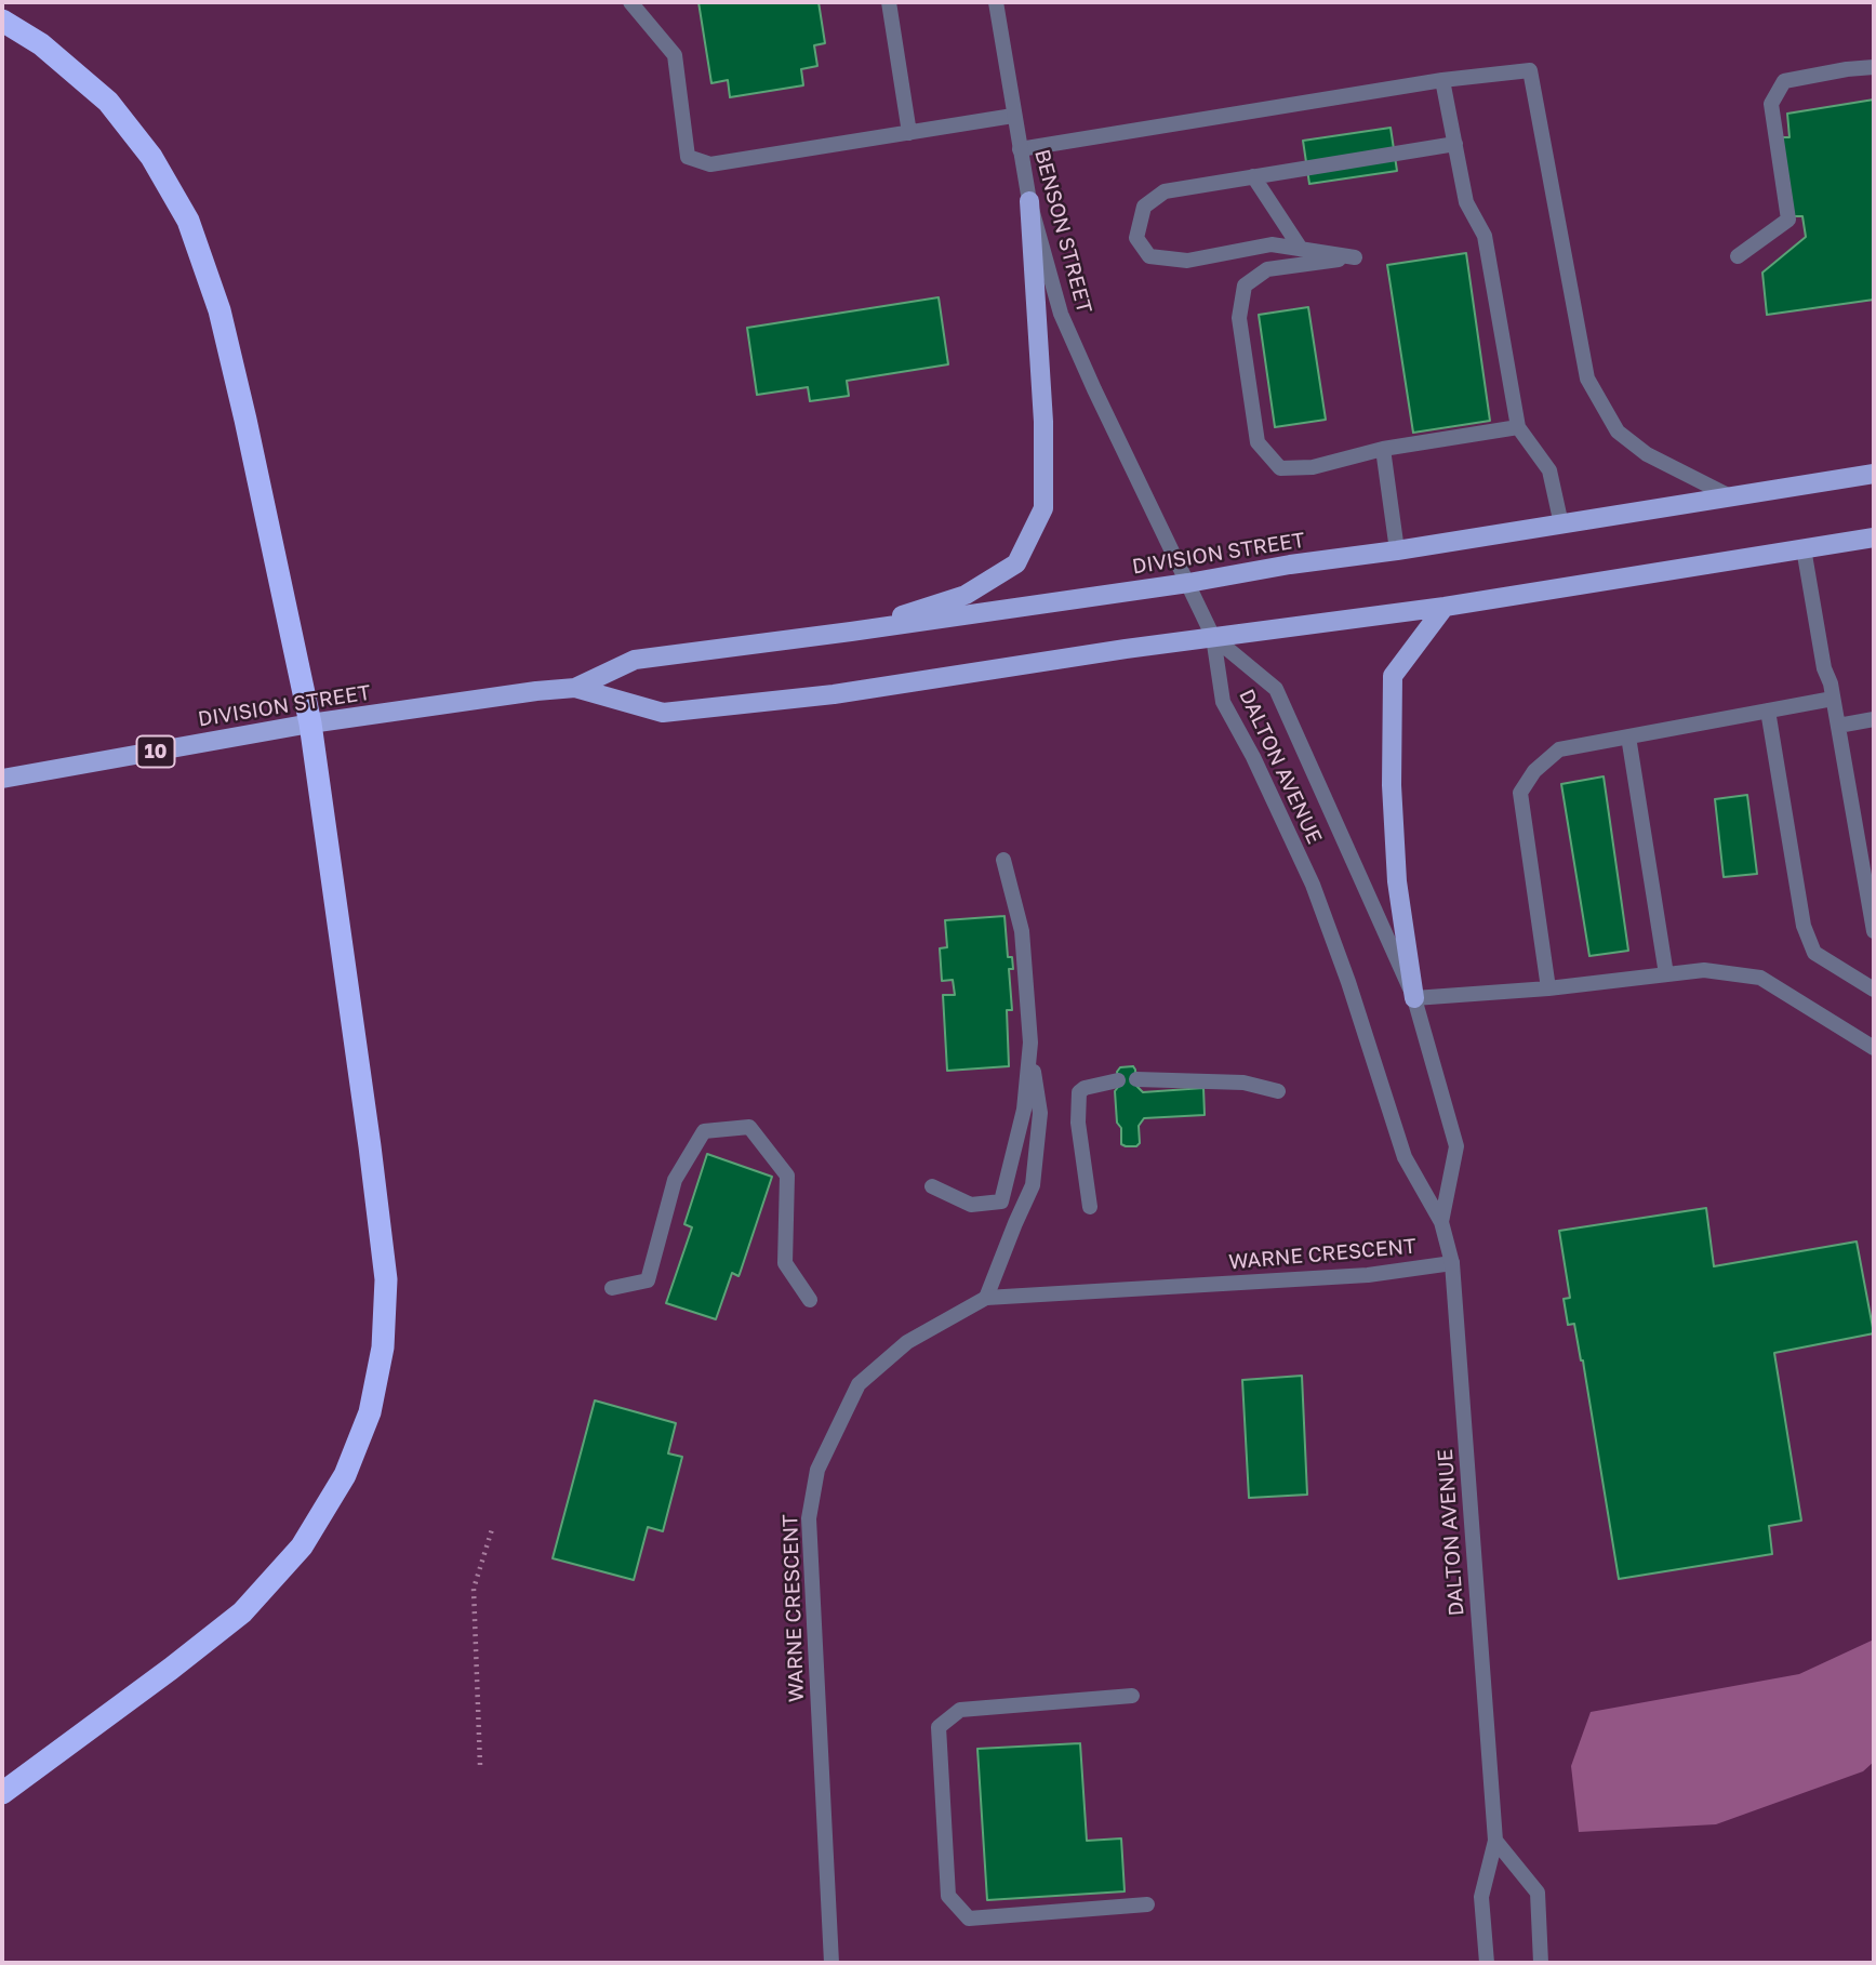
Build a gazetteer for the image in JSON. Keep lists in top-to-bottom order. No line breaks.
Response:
{"streets":{"main road":["DIVISION STREET","10"],"street":["BENSON STREET","DALTON AVENUE","WARNE CRESCENT"]},"crossings":[["BENSON STREET","DIVISION STREET"],["BENSON STREET","DALTON AVENUE"],["DIVISION STREET","DALTON AVENUE"],["DALTON AVENUE","WARNE CRESCENT"]]}
